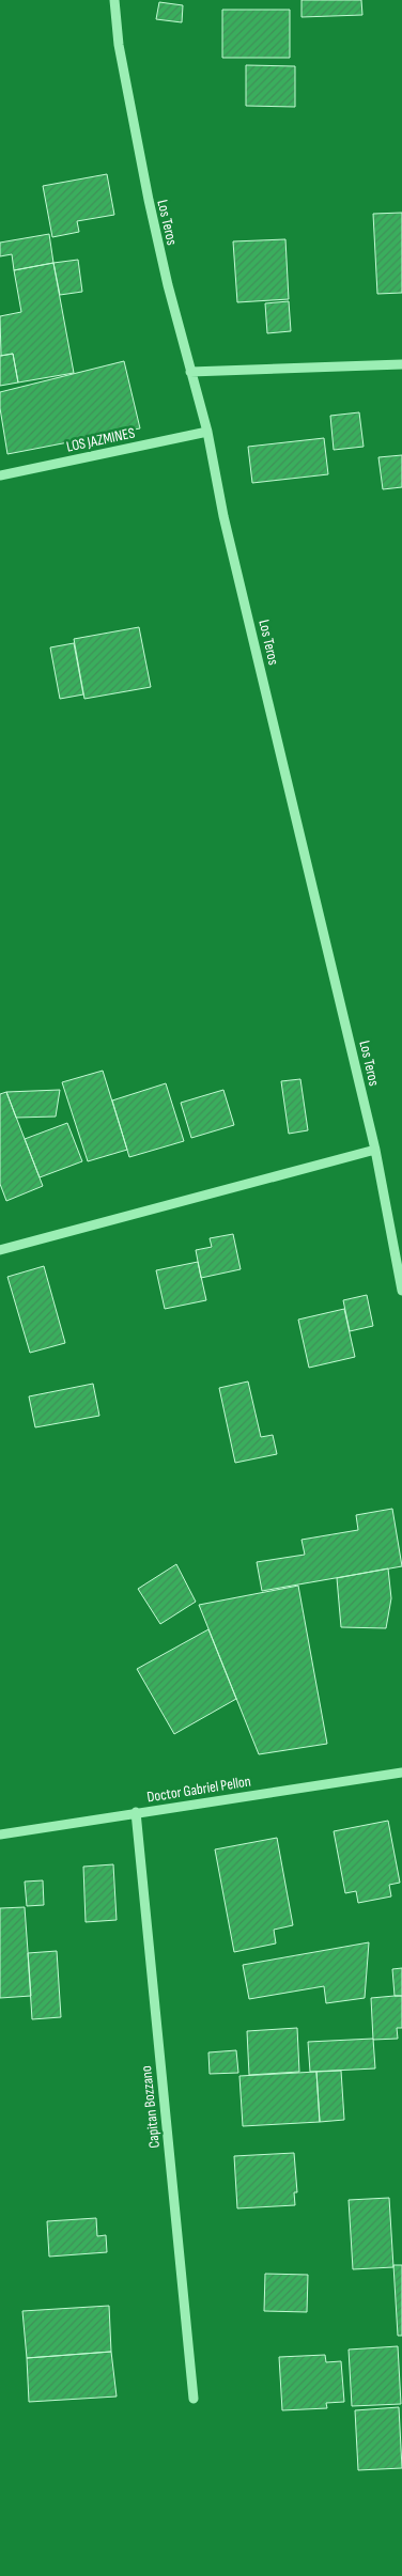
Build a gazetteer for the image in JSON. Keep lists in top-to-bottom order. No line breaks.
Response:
{"streets":{"street":["Los Teros","LOS JAZMINES","Doctor Gabriel Pellon","Capitan Bozzano"]},"crossings":[["Los Teros","LOS JAZMINES"],["Doctor Gabriel Pellon","Capitan Bozzano"]]}
